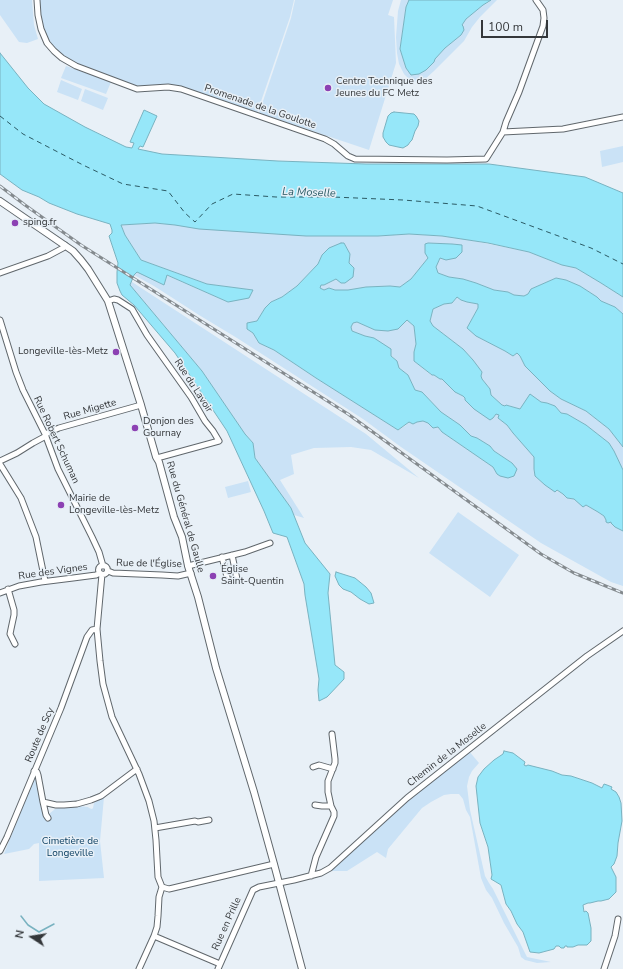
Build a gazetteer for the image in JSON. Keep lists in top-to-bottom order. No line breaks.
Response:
{"streets":{"main road":["Rue du Général de Gaulle"],"street":["Promenade de la Goulotte","Rue du Lavoir","Rue Migette","Rue Robert Schuman","Rue de l'Église","Rue des Vignes","Route de Scy","Chemin de la Moselle","Rue en Prille"]},"crossings":[["Rue du Lavoir","Rue du Général de Gaulle"],["Rue Migette","Rue Robert Schuman"],["Rue Migette","Rue du Général de Gaulle"],["Rue Robert Schuman","Rue de l'Église"],["Rue Robert Schuman","Rue des Vignes"],["Rue du Général de Gaulle","Rue de l'Église"],["Rue du Général de Gaulle","Chemin de la Moselle"],["Rue du Général de Gaulle","Rue en Prille"],["Rue de l'Église","Rue des Vignes"],["Chemin de la Moselle","Rue en Prille"]],"water":["La Moselle"],"parks":["Cimetière de Longeville"],"places":["Centre Technique des Jeunes du FC Metz","sping.fr","Longeville-lès-Metz","Donjon des Gournay","Mairie de Longeville-lès-Metz","Église Saint-Quentin"],"scale_bar":"100 m","north":"left"}
